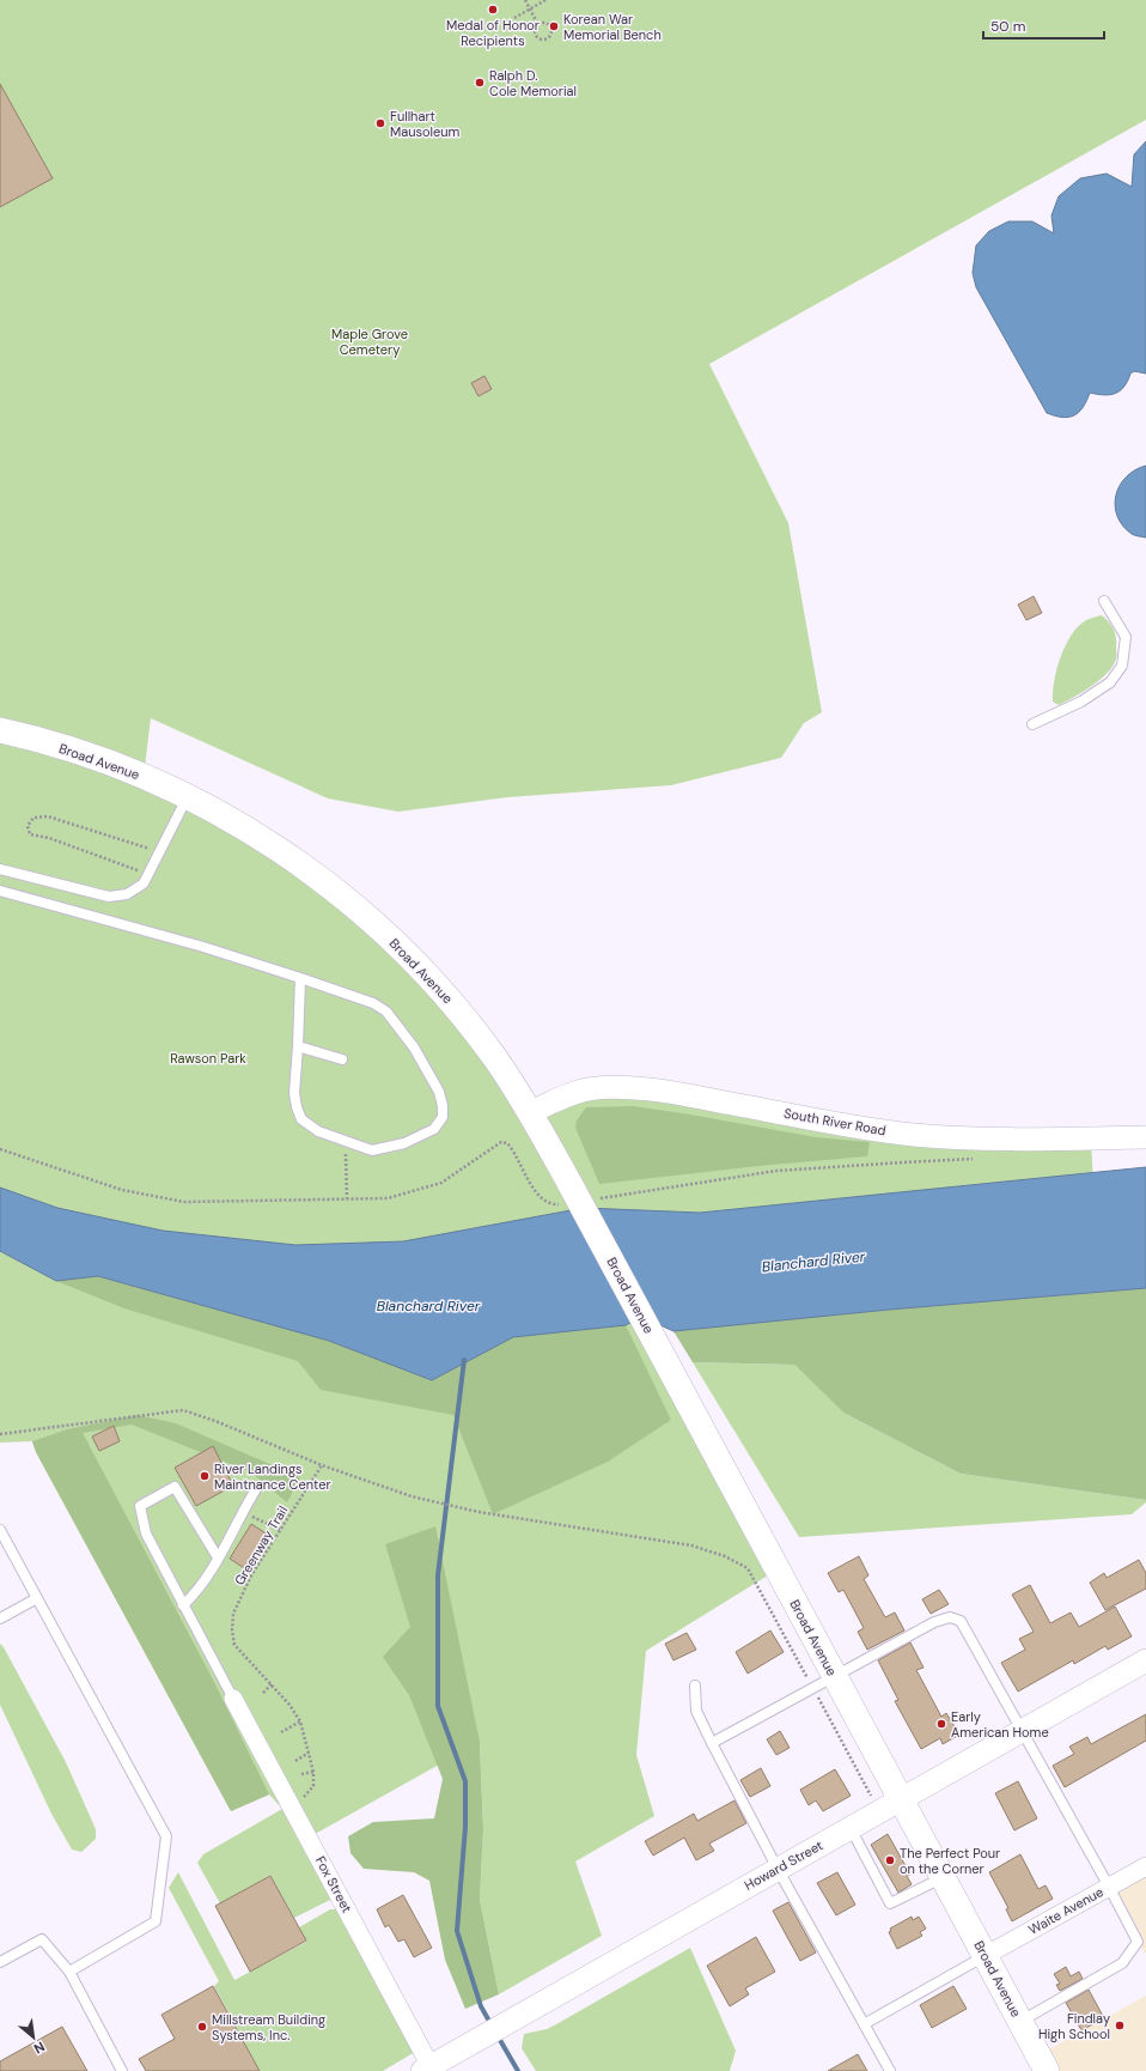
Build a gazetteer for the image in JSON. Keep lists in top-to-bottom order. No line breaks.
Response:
{"streets":{"main road":["Broad Avenue"],"street":["South River Road","Howard Street","Fox Street","Waite Avenue"],"path":["Greenway Trail"]},"crossings":[["Broad Avenue","South River Road"],["Broad Avenue","Howard Street"],["Broad Avenue","Waite Avenue"],["Howard Street","Fox Street"]],"water":["Blanchard River"],"parks":["Maple Grove Cemetery","Rawson Park"],"places":["Medal of Honor Recipients","Korean War Memorial Bench","Ralph D. Cole Memorial","Fullhart Mausoleum","River Landings Maintnance Center","Early American Home","The Perfect Pour on the Corner","Findlay High School","Millstream Building Systems, Inc."],"scale_bar":"50 m","north":"bottom right"}
